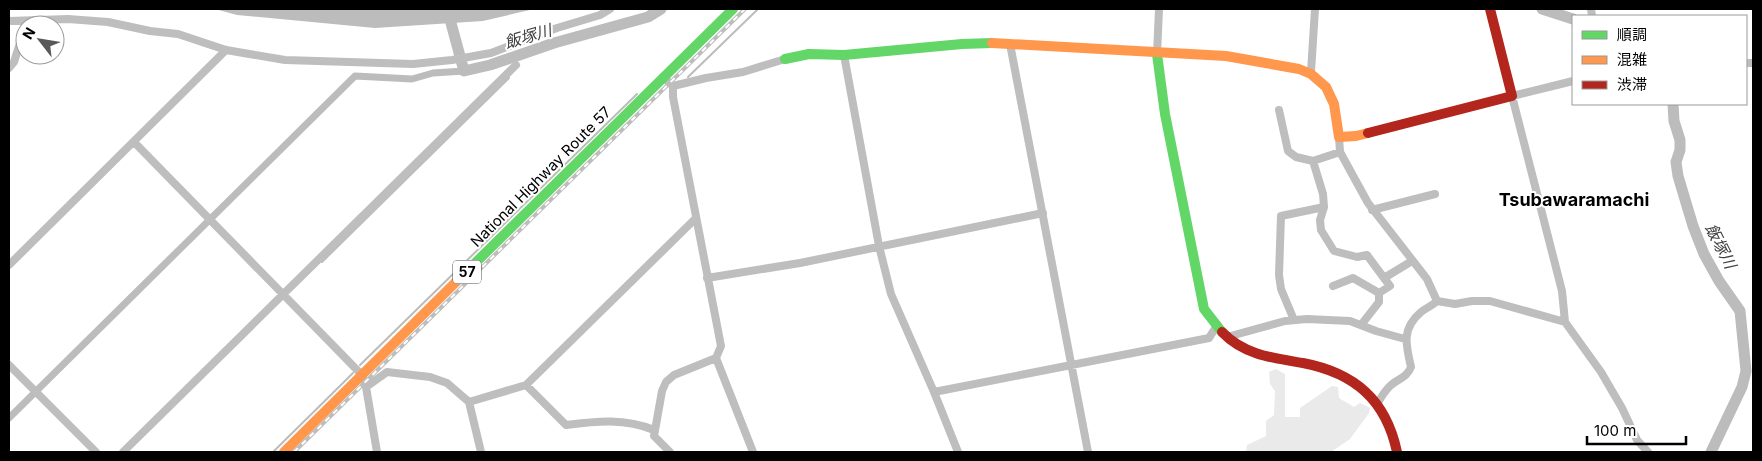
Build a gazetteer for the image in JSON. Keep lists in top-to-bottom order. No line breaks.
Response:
{"streets":{"main road":["National Highway Route 57","57"]},"districts":["Tsubawaramachi"],"water":["飯塚川"],"legend":["順調","混雑","渋滞"],"scale_bar":"100 m","north":"top left"}
